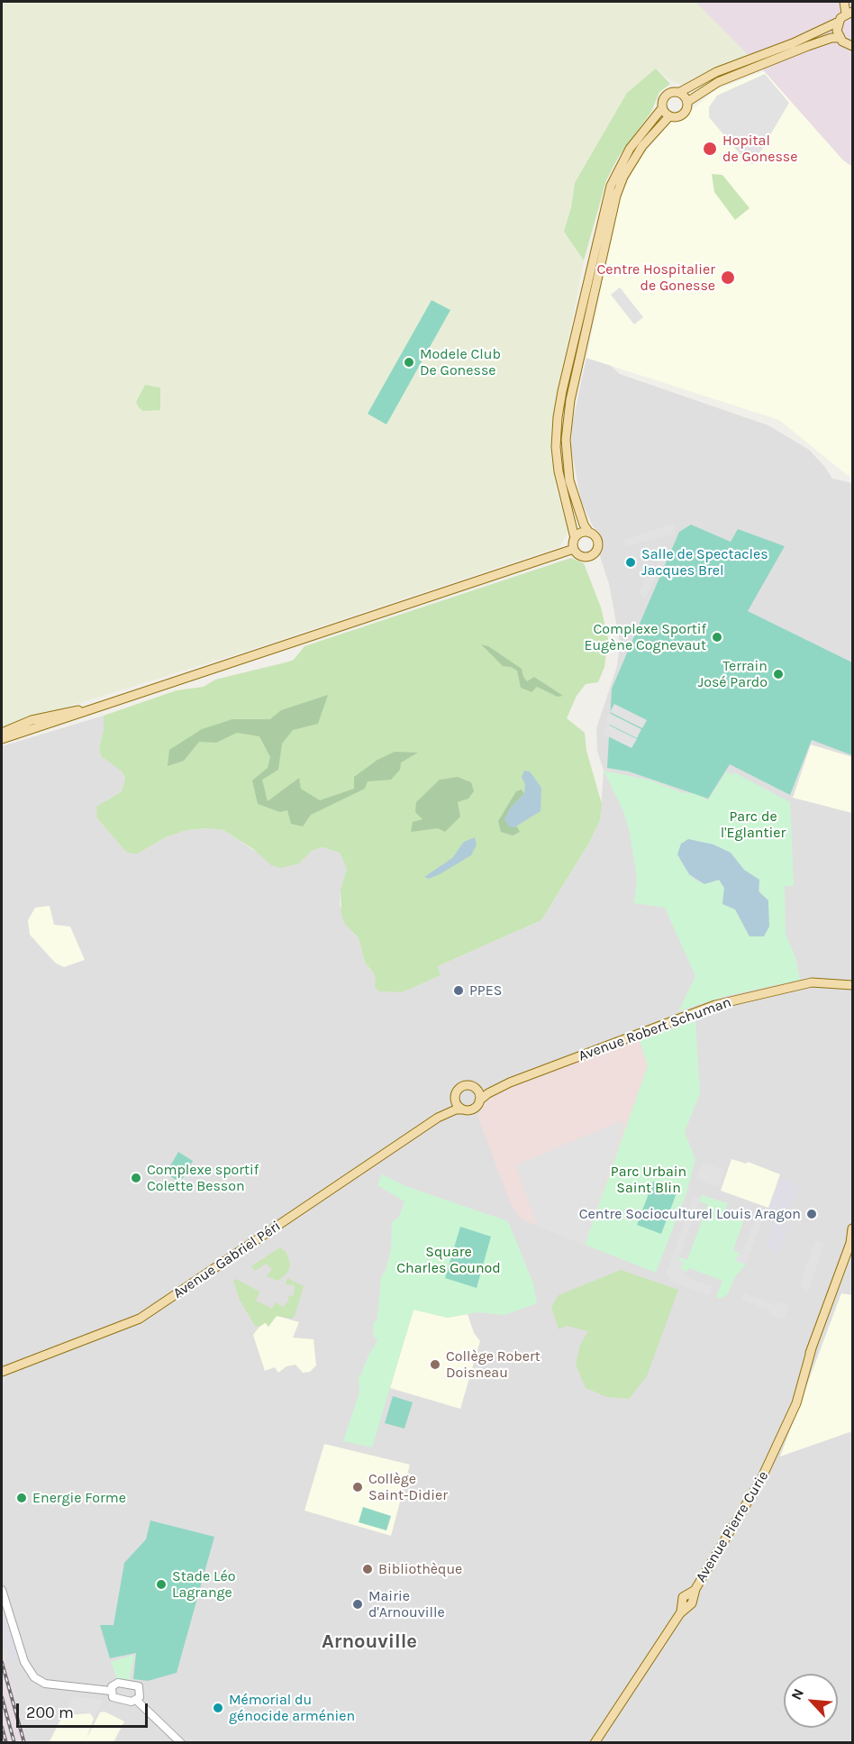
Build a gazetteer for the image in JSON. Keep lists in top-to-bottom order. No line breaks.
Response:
{"streets":{"main road":["Avenue Robert Schuman","Avenue Gabriel Péri","Avenue Pierre Curie"]},"crossings":[["Avenue Robert Schuman","Avenue Gabriel Péri"]],"districts":["Arnouville"],"parks":["Parc de l'Eglantier","Parc Urbain Saint Blin","Square Charles Gounod"],"places":["Hopital de Gonesse","Centre Hospitalier de Gonesse","Modele Club De Gonesse","Salle de Spectacles Jacques Brel","Complexe Sportif Eugène Cognevaut","Terrain José Pardo","PPES","Complexe sportif Colette Besson","Centre Socioculturel Louis Aragon","Collège Robert Doisneau","Collège Saint-Didier","Energie Forme","Bibliothèque","Stade Léo Lagrange","Mairie d'Arnouville","Mémorial du génocide arménien"],"scale_bar":"200 m","north":"top left"}
